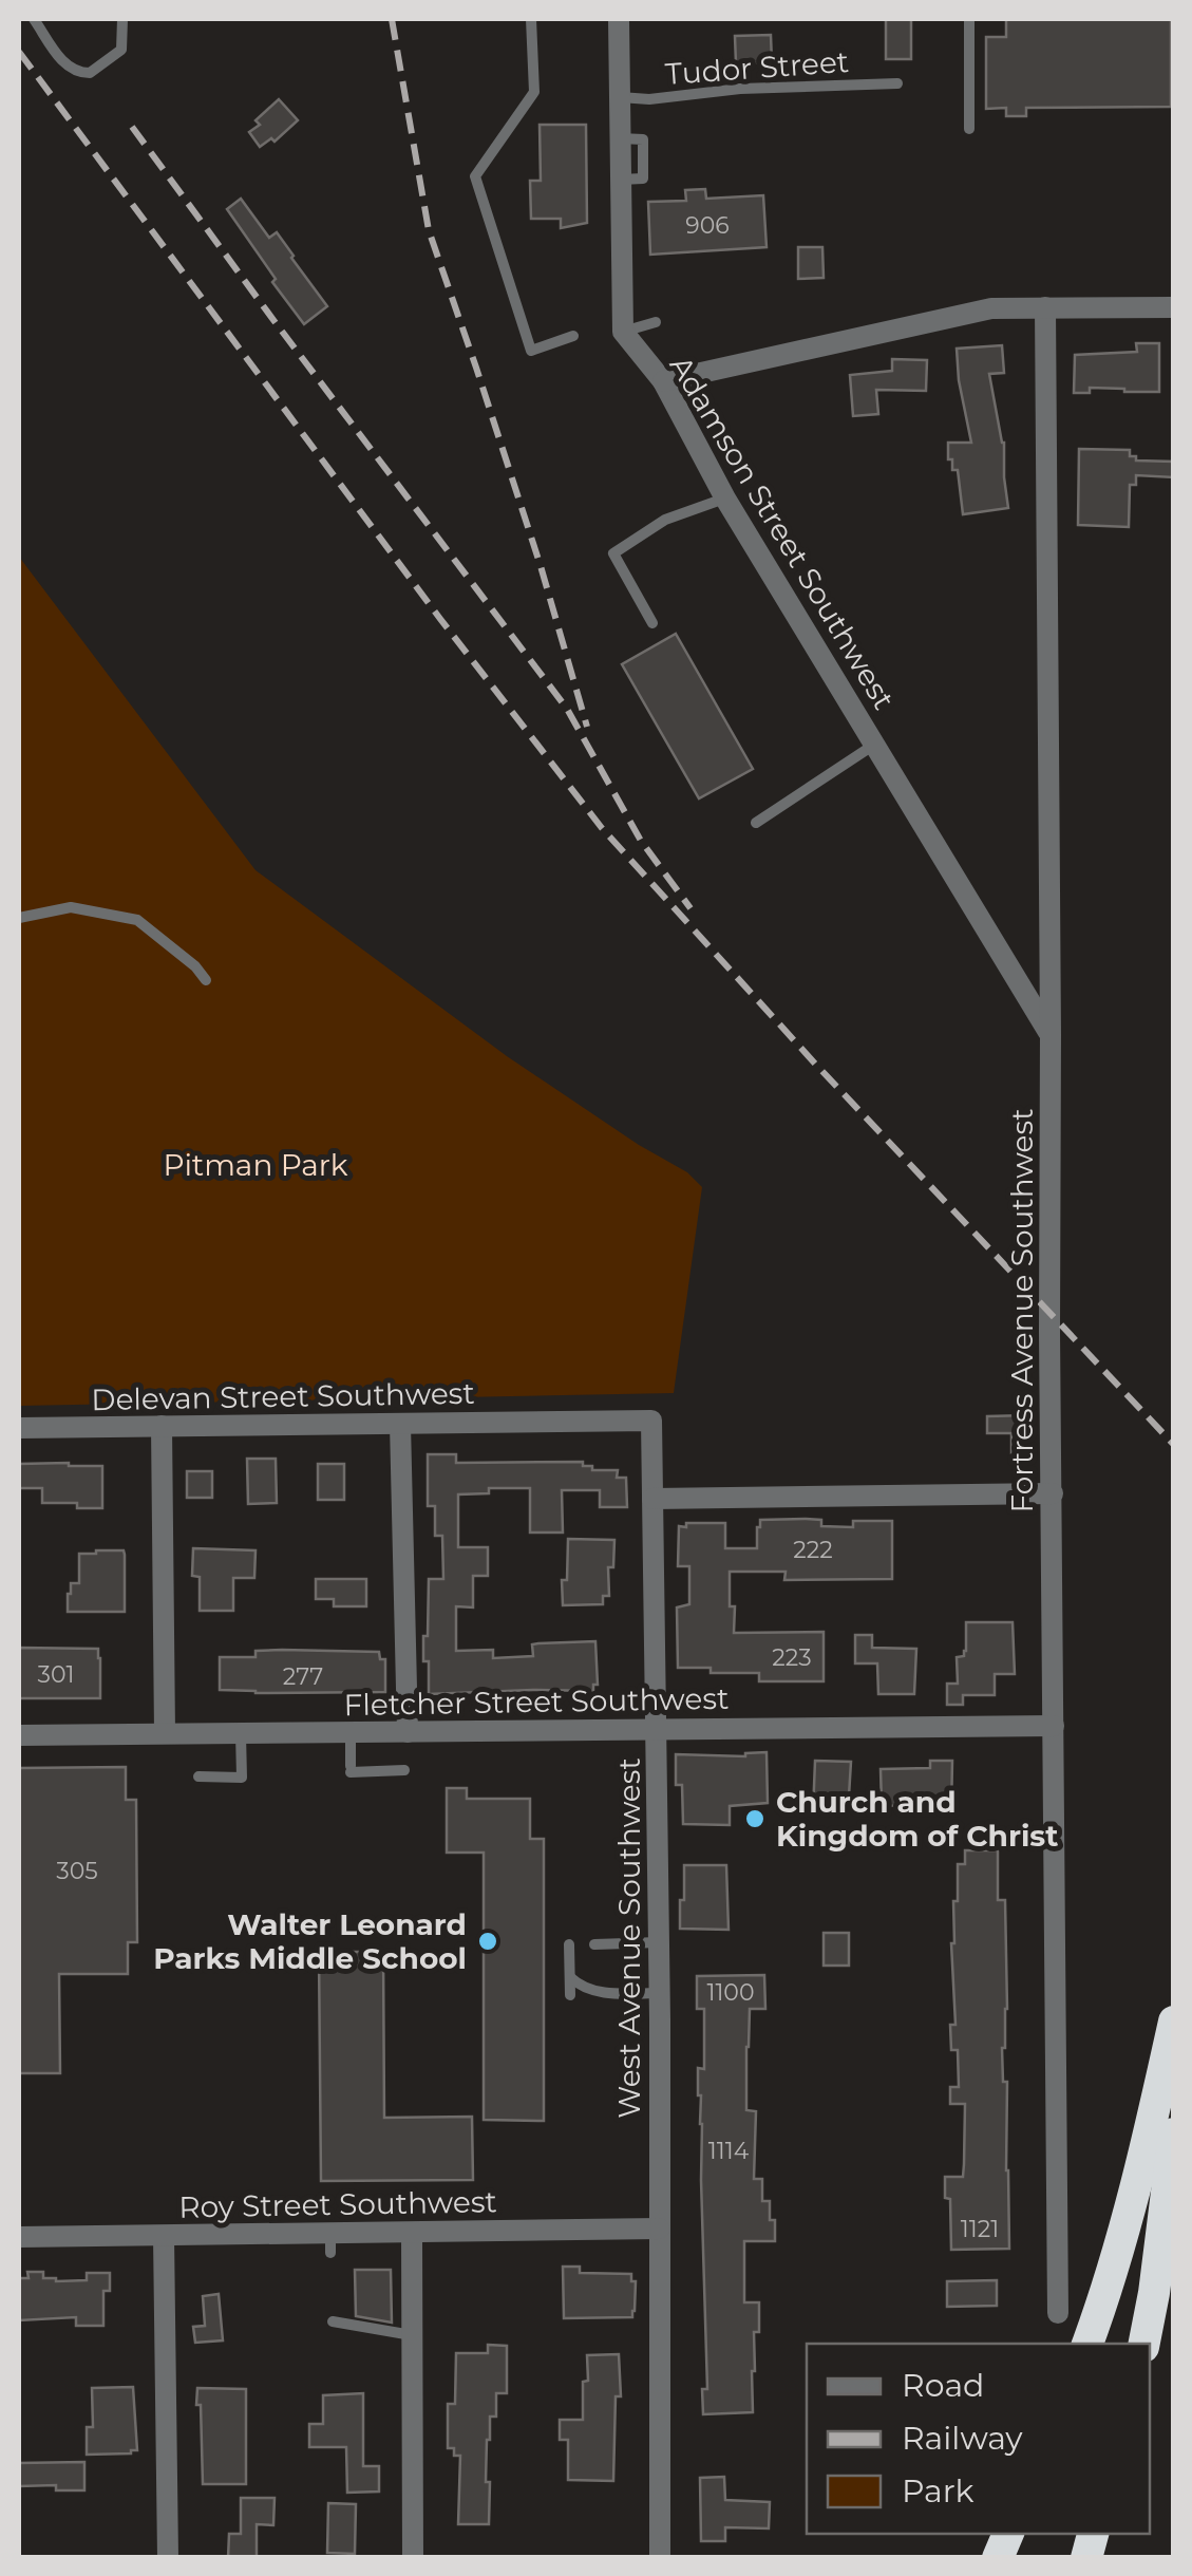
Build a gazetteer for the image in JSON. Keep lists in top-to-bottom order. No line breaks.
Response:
{"streets":{"street":["Adamson Street Southwest","Fortress Avenue Southwest","Delevan Street Southwest","Fletcher Street Southwest","West Avenue Southwest","Roy Street Southwest"],"lane":["Tudor Street"]},"crossings":[["Adamson Street Southwest","Fortress Avenue Southwest"],["Fortress Avenue Southwest","Fletcher Street Southwest"],["Delevan Street Southwest","West Avenue Southwest"],["Fletcher Street Southwest","West Avenue Southwest"],["West Avenue Southwest","Roy Street Southwest"]],"parks":["Pitman Park"],"places":["Church and Kingdom of Christ","Walter Leonard Parks Middle School"],"house_numbers":["906","222","223","301","277","305","1100","1114","1121"],"legend":["Road","Railway","Park"]}
